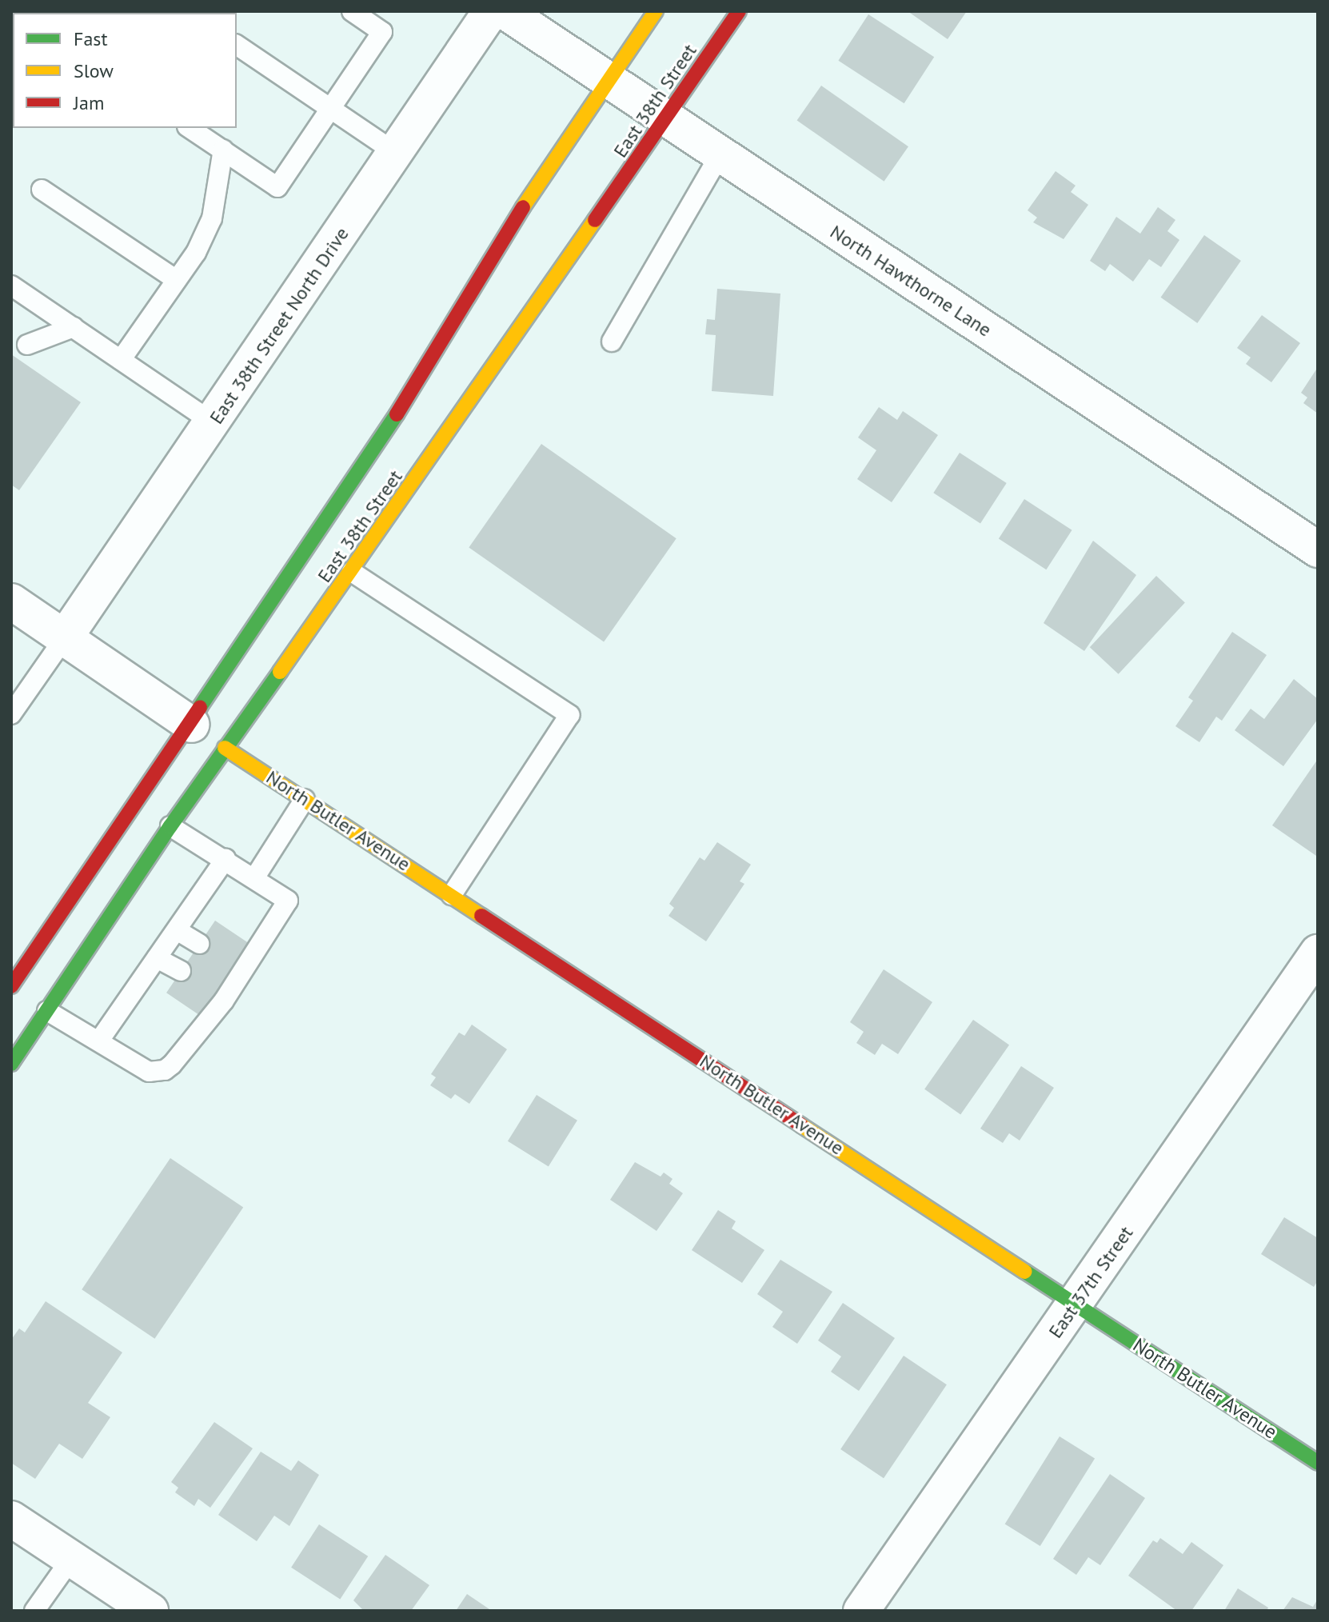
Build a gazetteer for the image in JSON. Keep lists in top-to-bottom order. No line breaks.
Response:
{"streets":{"main road":["East 38th Street","North Butler Avenue"],"street":["North Hawthorne Lane","East 38th Street North Drive","East 37th Street"]},"crossings":[["East 38th Street","North Hawthorne Lane"],["East 38th Street","North Butler Avenue"],["North Butler Avenue","East 37th Street"]],"legend":["Fast","Slow","Jam"]}
